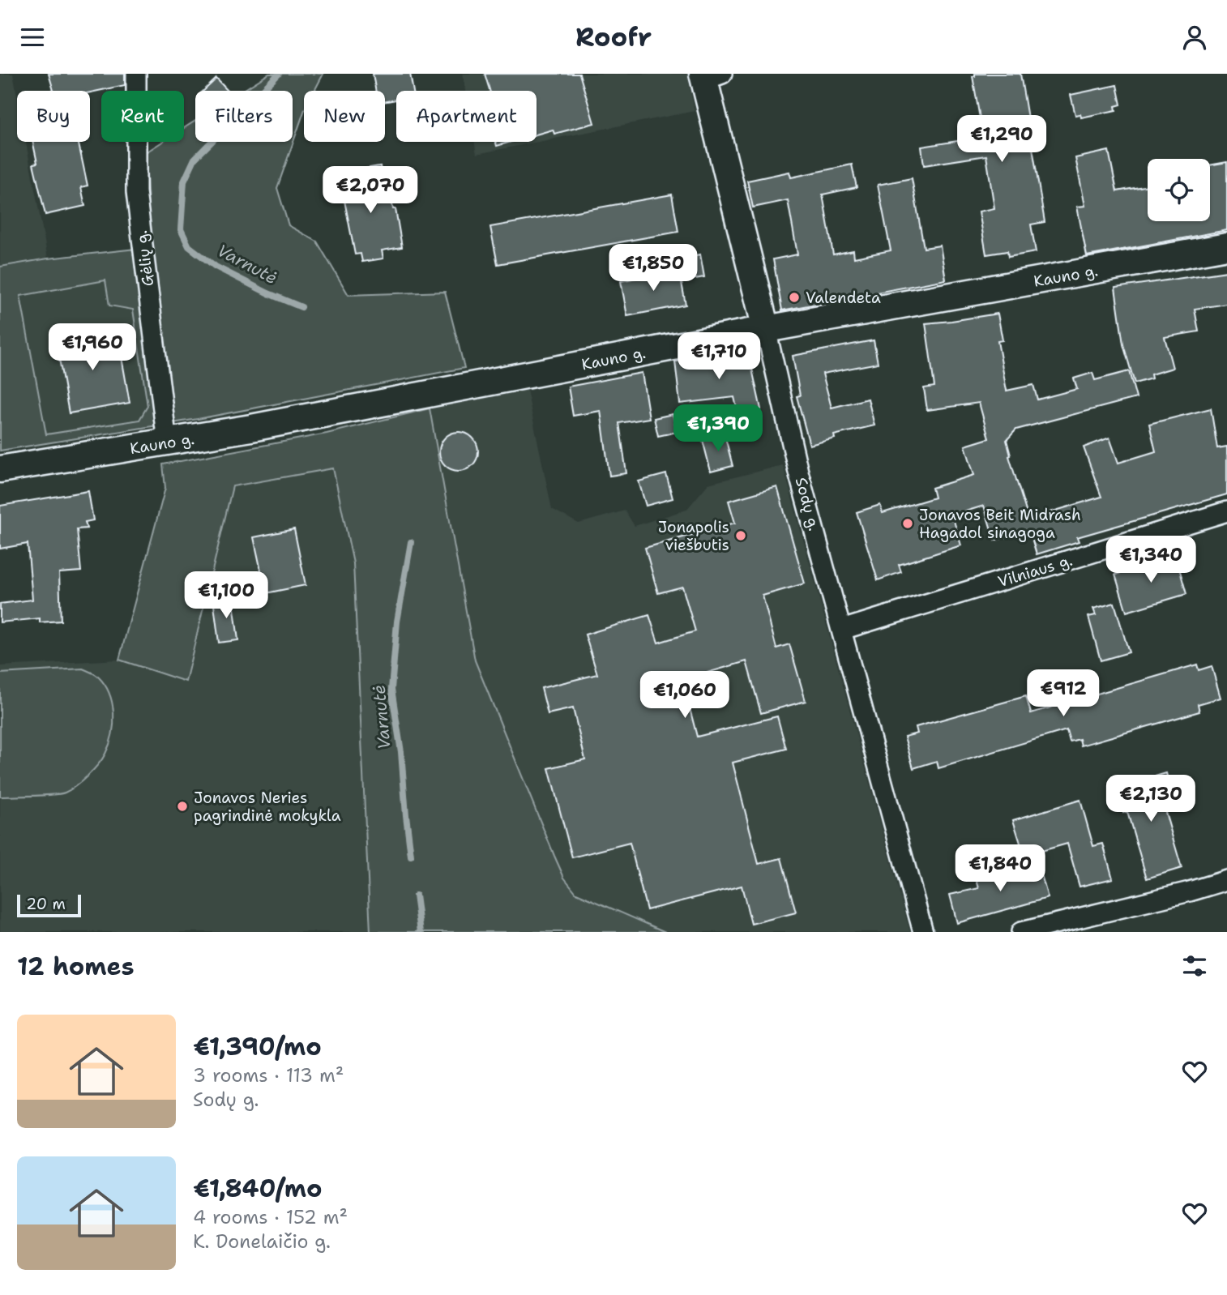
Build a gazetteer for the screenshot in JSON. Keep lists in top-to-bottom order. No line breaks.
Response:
{"streets":{"main road":["Kauno g.","Sodų g."],"street":["Gėlių g.","Vilniaus g."]},"crossings":[["Gėlių g.","Kauno g."],["Kauno g.","Sodų g."],["Sodų g.","Vilniaus g."]],"water":["Varnutė"],"places":["Valendeta","Jonavos Beit Midrash Hagadol sinagoga","Jonapolis viešbutis","Jonavos Neries pagrindinė mokykla"],"scale_bar":"20 m","page":{"header":"Roofr","chip":["Buy","Rent","Filters","New","Apartment"],"price":["€1,290","€2,070","€1,850","€1,960","€1,710","€1,390","€1,340","€1,100","€912","€1,060","€2,130","€1,840"],"scale":"20 m","heading":"12 homes","list":[{"name":"€1,390/mo","note":"3 rooms · 113 m² · Sodų g."},{"name":"€1,840/mo","note":"4 rooms · 152 m² · K. Donelaičio g."}]}}
